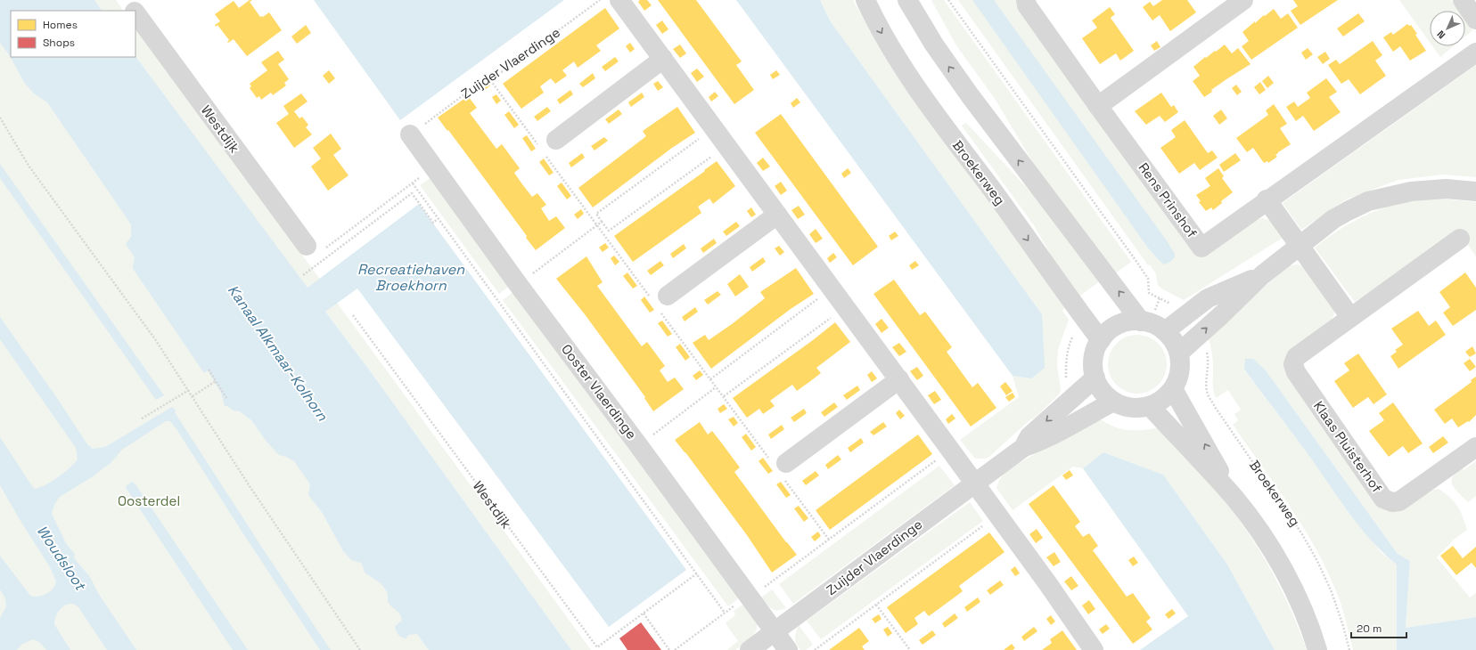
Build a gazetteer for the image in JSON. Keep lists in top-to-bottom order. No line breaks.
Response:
{"streets":{"street":["Zuijder Vlaerdinge","Westdijk","Broekerweg","Rens Prinshof","Ooster Vlaerdinge","Klaas Pluisterhof"]},"crossings":[["Zuijder Vlaerdinge","Broekerweg"],["Zuijder Vlaerdinge","Ooster Vlaerdinge"],["Westdijk","Ooster Vlaerdinge"]],"water":["Recreatiehaven Broekhorn","Kanaal Alkmaar-Kolhorn","Woudsloot"],"parks":["Oosterdel"],"legend":["Homes","Shops"],"scale_bar":"20 m","north":"bottom left"}
